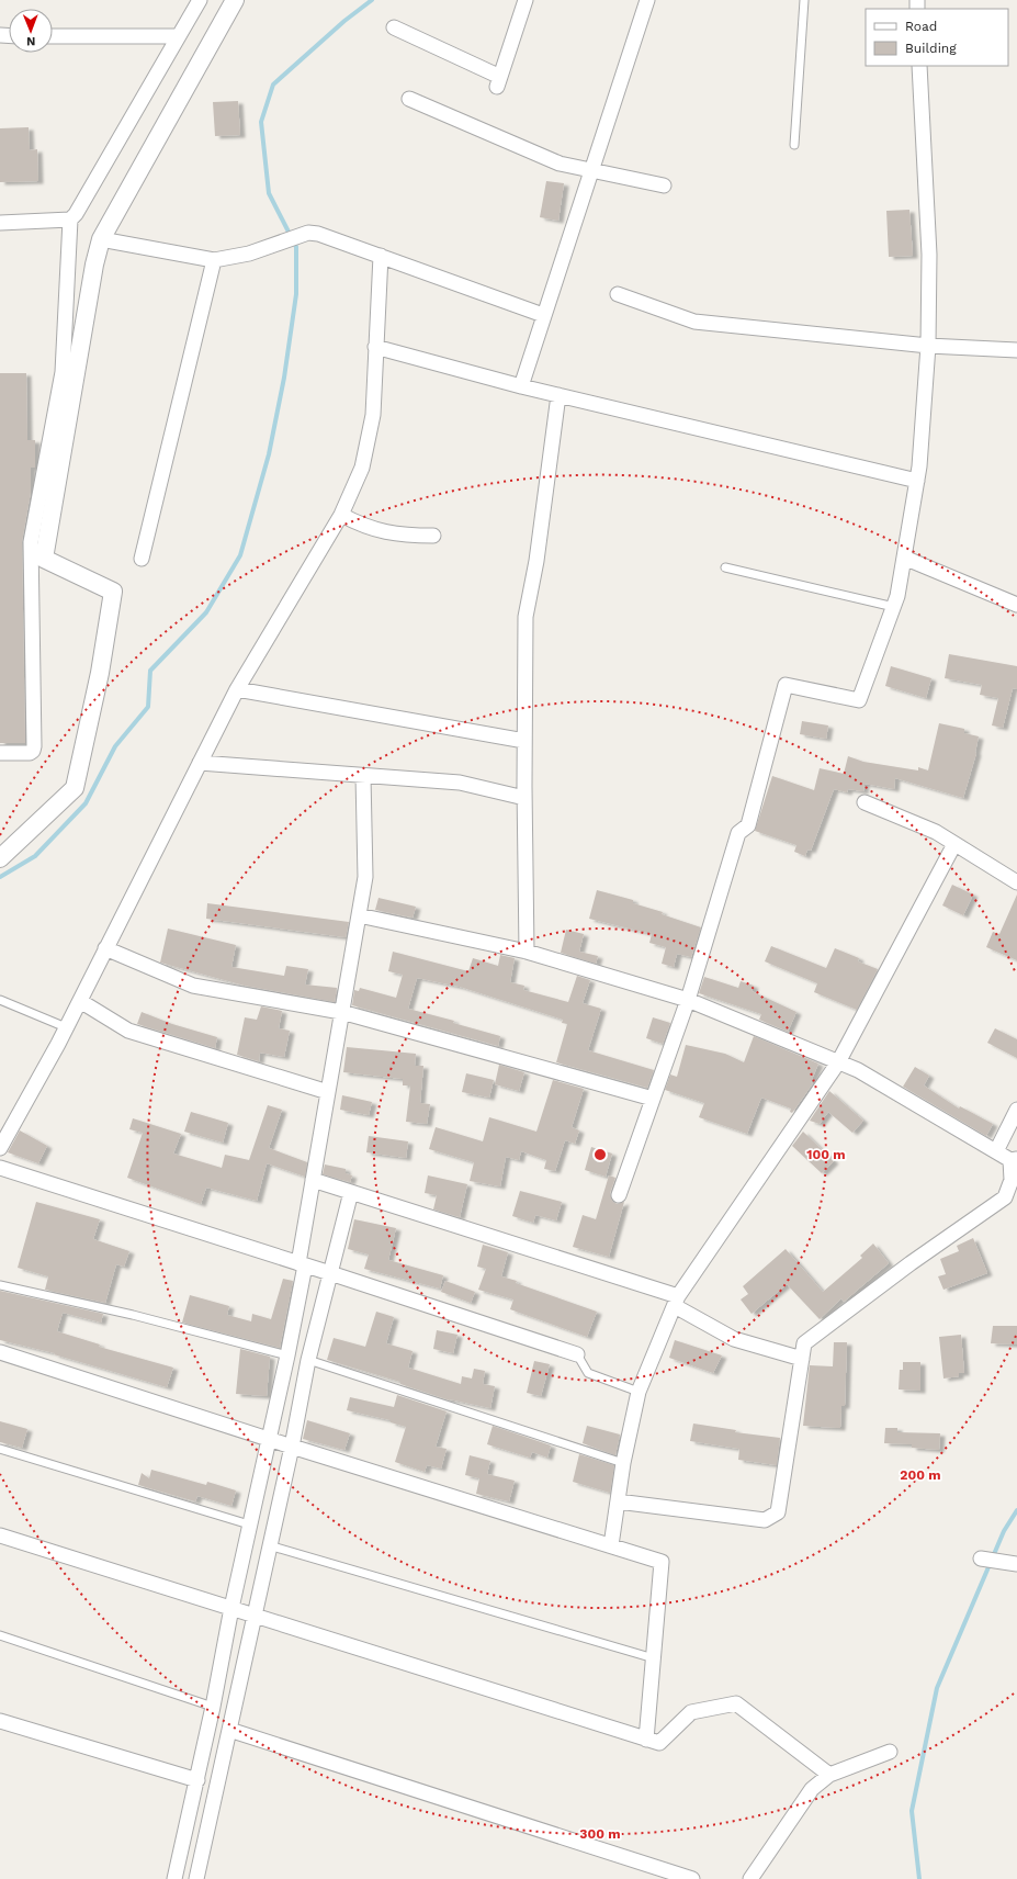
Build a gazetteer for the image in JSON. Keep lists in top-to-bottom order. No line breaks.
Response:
{"legend":["Road","Building"],"north":"bottom","rings":["100 m","200 m","300 m"]}
